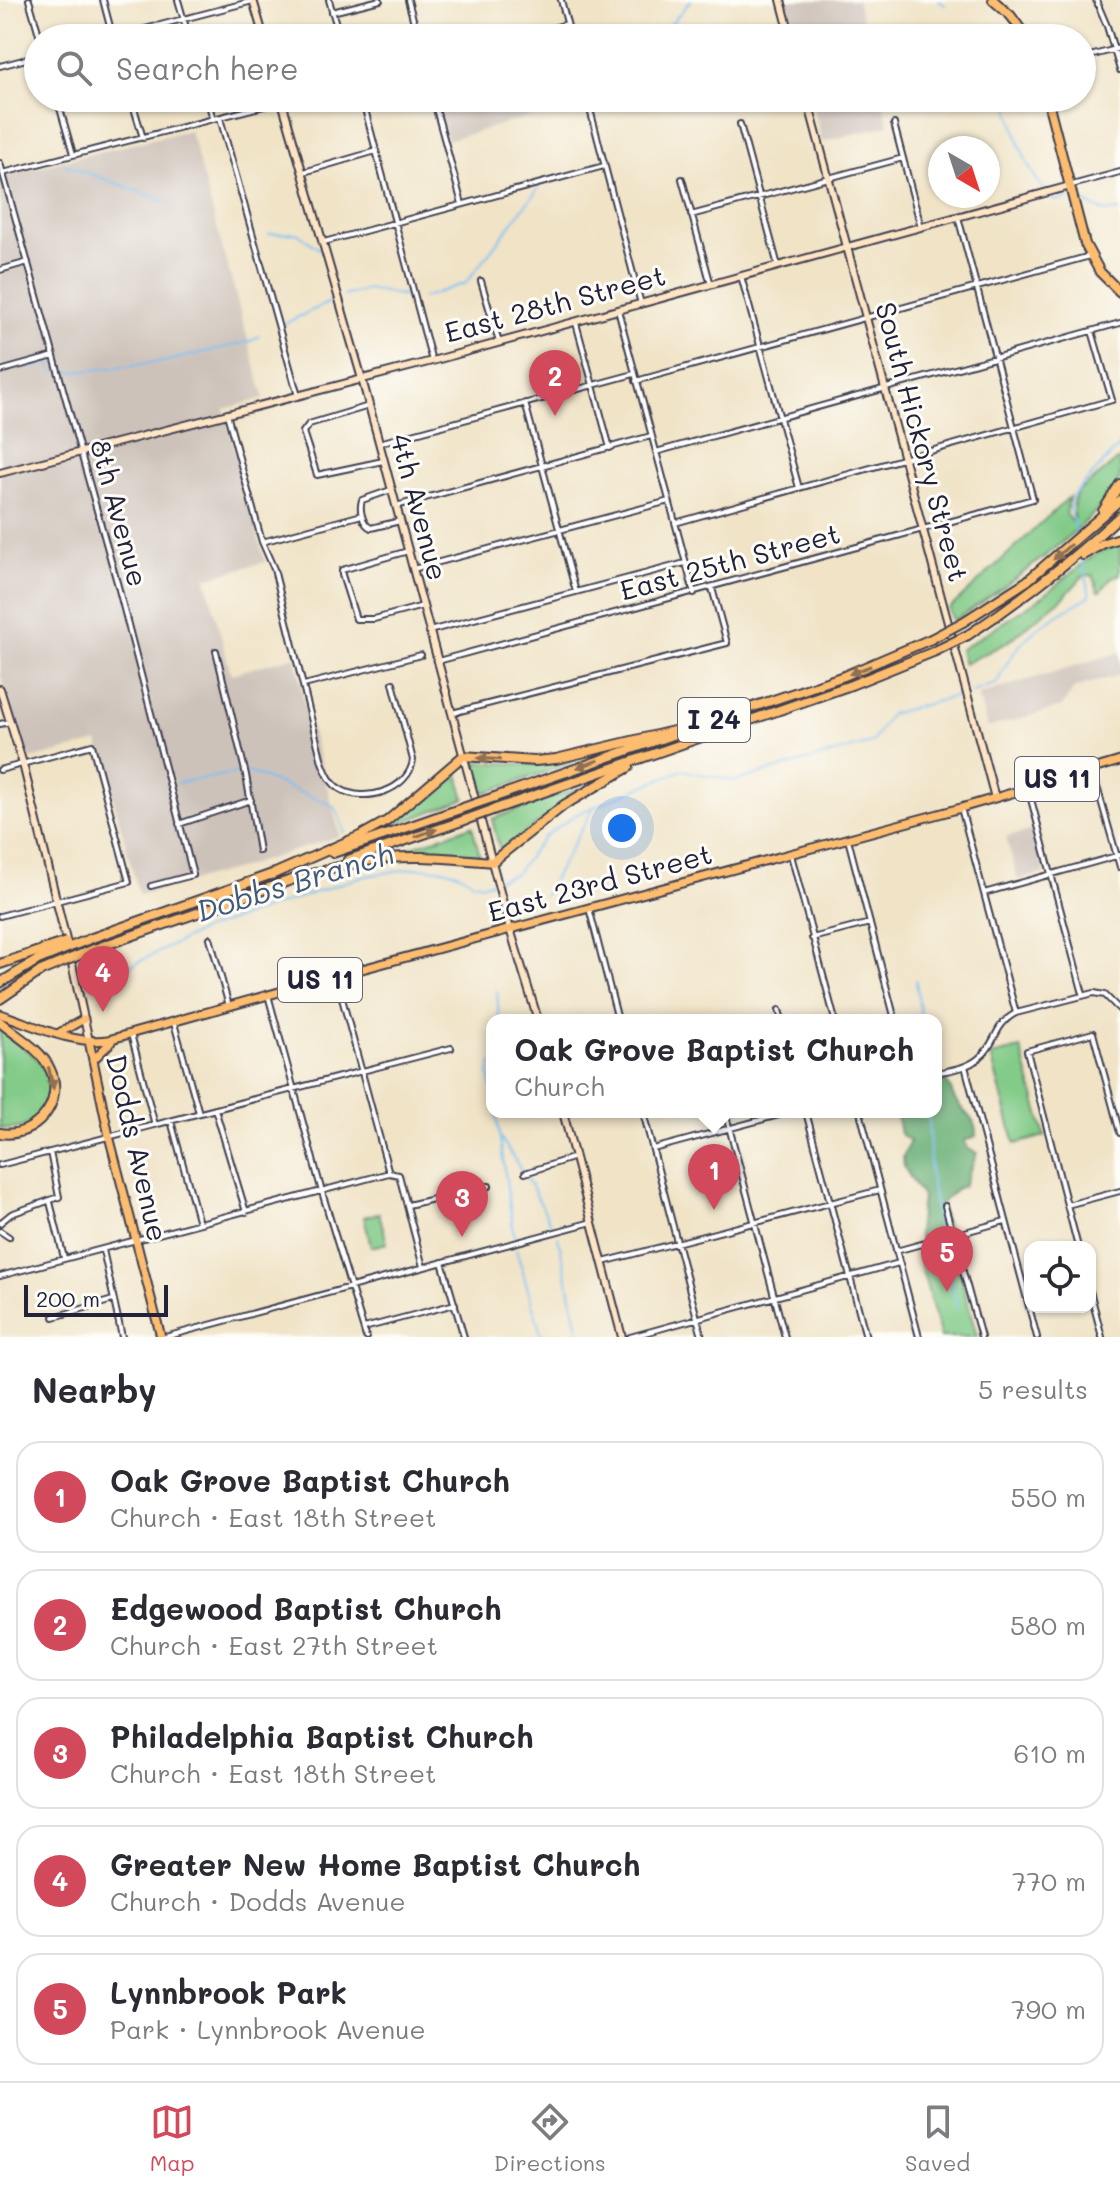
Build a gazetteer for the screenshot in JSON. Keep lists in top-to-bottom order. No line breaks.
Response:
{"streets":{"highway":["I 24"],"main road":["US 11","East 23rd Street","Dodds Avenue"],"street":["East 28th Street","South Hickory Street","4th Avenue","8th Avenue","East 25th Street"]},"crossings":[["East 28th Street","South Hickory Street"],["East 28th Street","4th Avenue"],["East 28th Street","8th Avenue"],["South Hickory Street","East 25th Street"],["South Hickory Street","East 23rd Street"],["4th Avenue","East 25th Street"],["4th Avenue","East 23rd Street"],["East 23rd Street","Dodds Avenue"]],"water":["Dobbs Branch"],"scale_bar":"200 m","north":"bottom right","page":{"search":"Search here","pins":["2","4","1","3","5"],"popup":["Oak Grove Baptist Church","Church"],"scale":"200 m","heading":["Nearby","5 results"],"list":[{"mark":"1","name":"Oak Grove Baptist Church","note":"Church · East 18th Street","value":"550 m"},{"mark":"2","name":"Edgewood Baptist Church","note":"Church · East 27th Street","value":"580 m"},{"mark":"3","name":"Philadelphia Baptist Church","note":"Church · East 18th Street","value":"610 m"},{"mark":"4","name":"Greater New Home Baptist Church","note":"Church · Dodds Avenue","value":"770 m"},{"mark":"5","name":"Lynnbrook Park","note":"Park · Lynnbrook Avenue","value":"790 m"}],"nav":["Map","Directions","Saved"]}}
